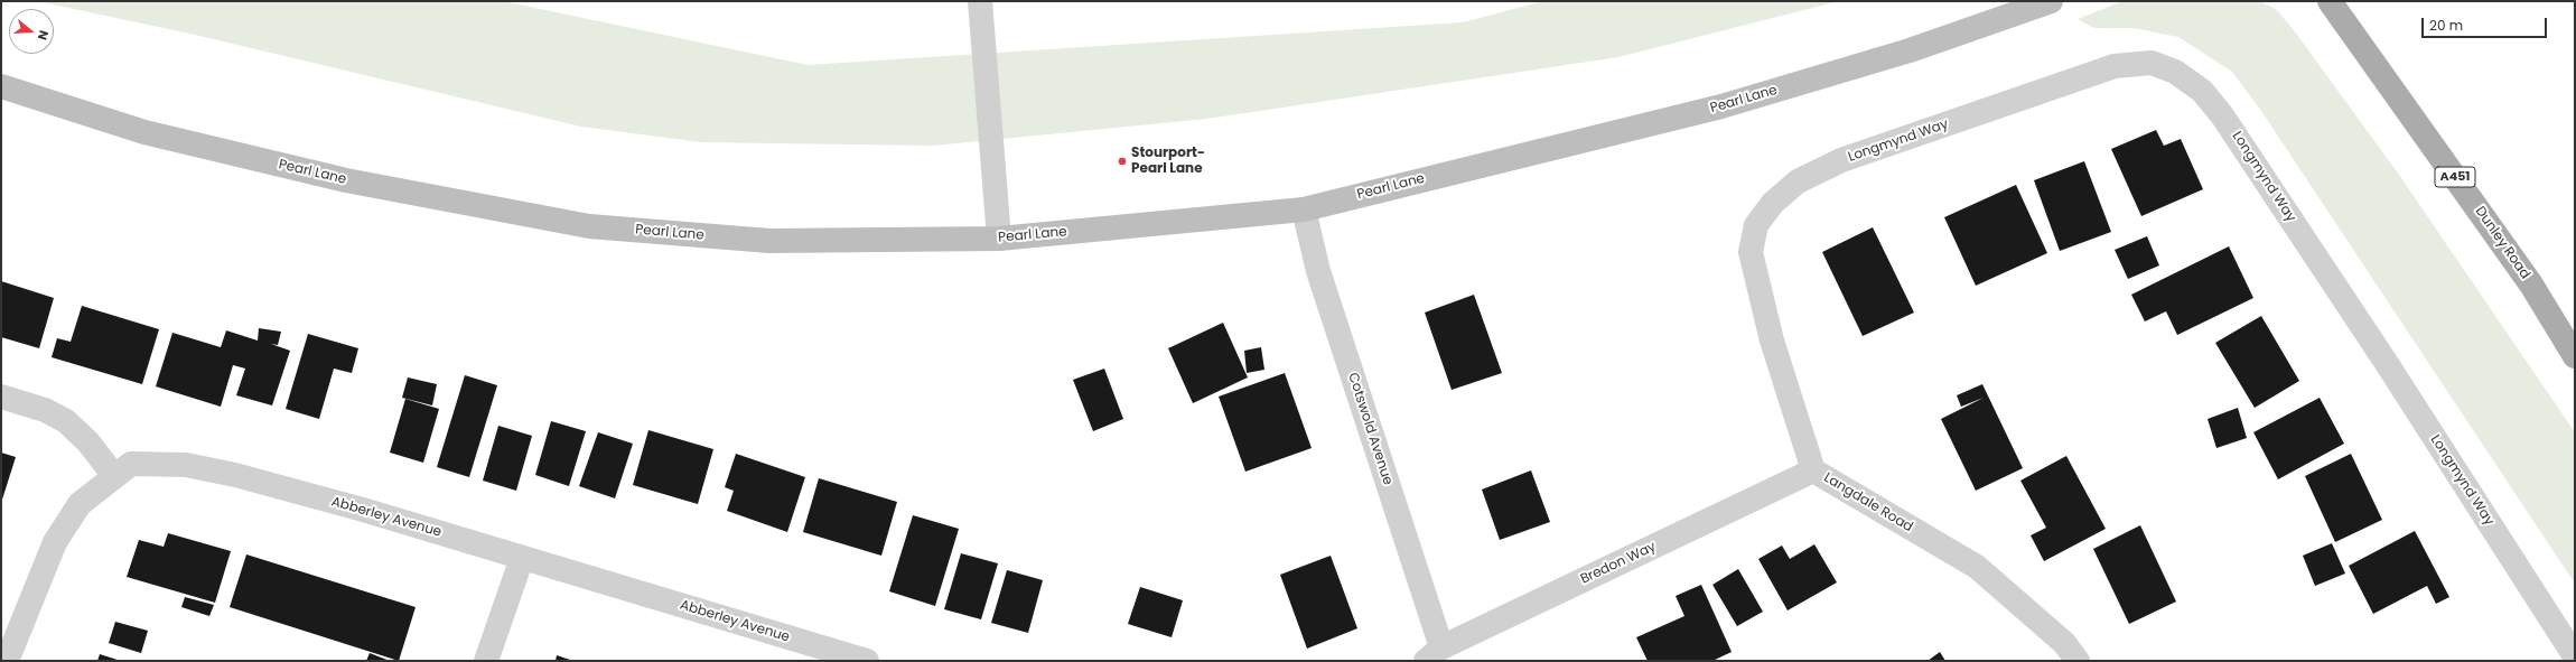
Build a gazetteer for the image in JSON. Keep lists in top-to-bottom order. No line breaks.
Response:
{"streets":{"main road":["Pearl Lane","A451","Dunley Road"],"street":["Longmynd Way","Cotswold Avenue","Langdale Road","Abberley Avenue","Bredon Way"]},"crossings":[["Pearl Lane","Cotswold Avenue"],["Longmynd Way","Langdale Road"],["Cotswold Avenue","Bredon Way"],["Langdale Road","Bredon Way"]],"places":["Stourport- Pearl Lane"],"scale_bar":"20 m","north":"right"}
